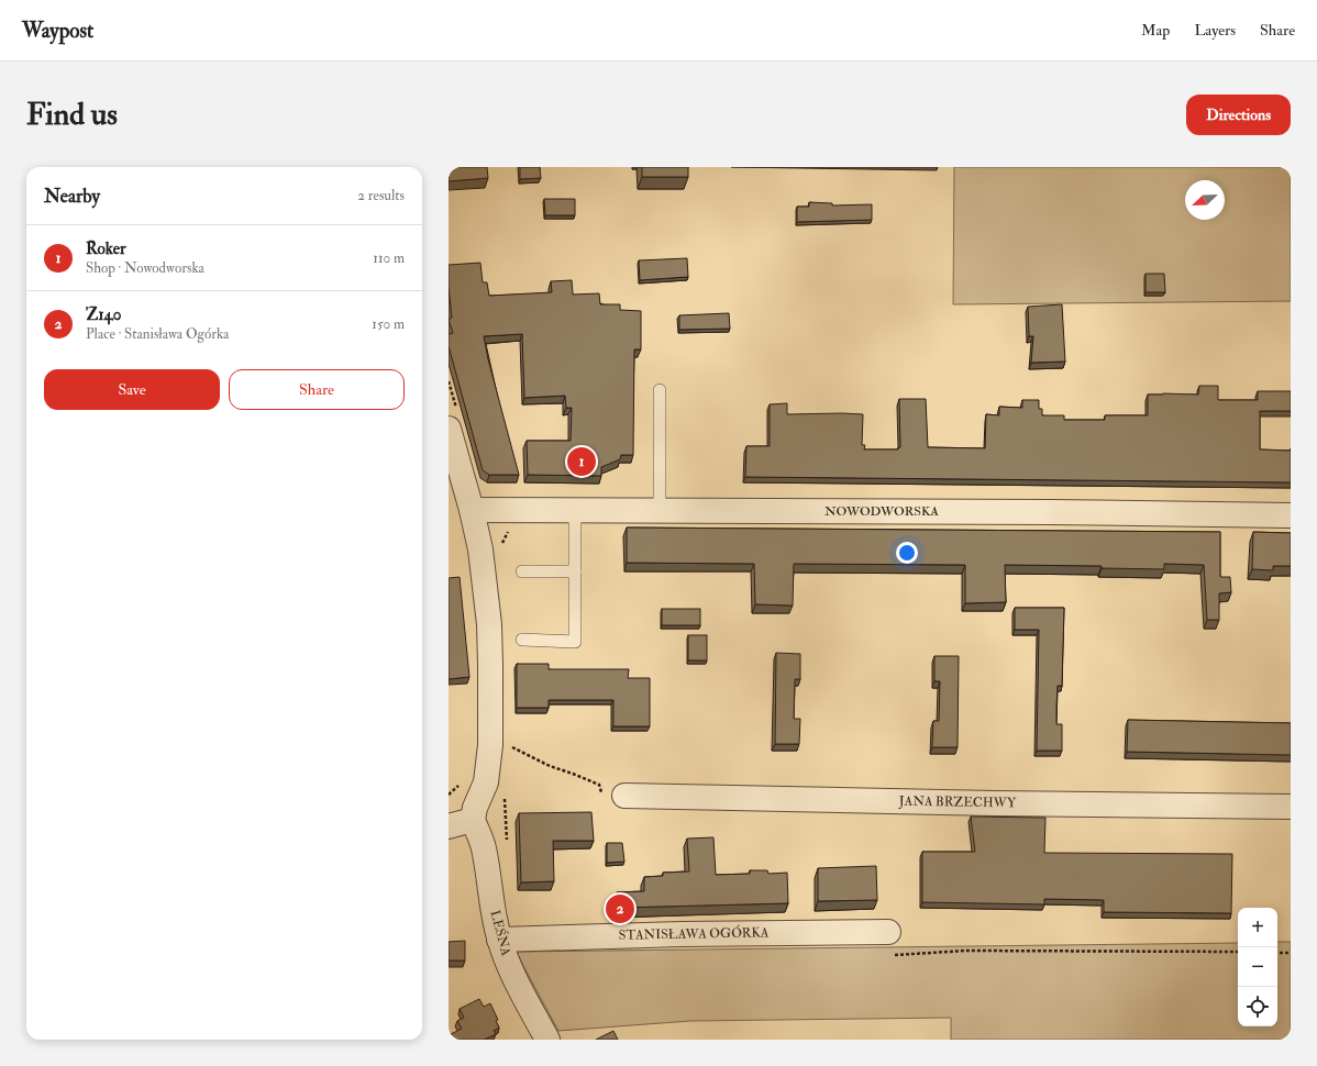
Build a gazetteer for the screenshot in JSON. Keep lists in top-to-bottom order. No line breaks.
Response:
{"streets":{"street":["NOWODWORSKA","JANA BRZECHWY","LEŚNA","STANISŁAWA OGÓRKA"]},"crossings":[["LEŚNA","STANISŁAWA OGÓRKA"]],"north":"bottom left","page":{"header":"Waypost","nav":["Map","Layers","Share"],"buttons":["Directions",["Save","Share"]],"title":"Find us","heading":["Nearby","2 results"],"list":[{"mark":"1","name":"Roker","note":"Shop · Nowodworska","value":"110 m"},{"mark":"2","name":"Z140","note":"Place · Stanisława Ogórka","value":"150 m"}],"pins":["1","2"],"map_buttons":["+","−"]}}
